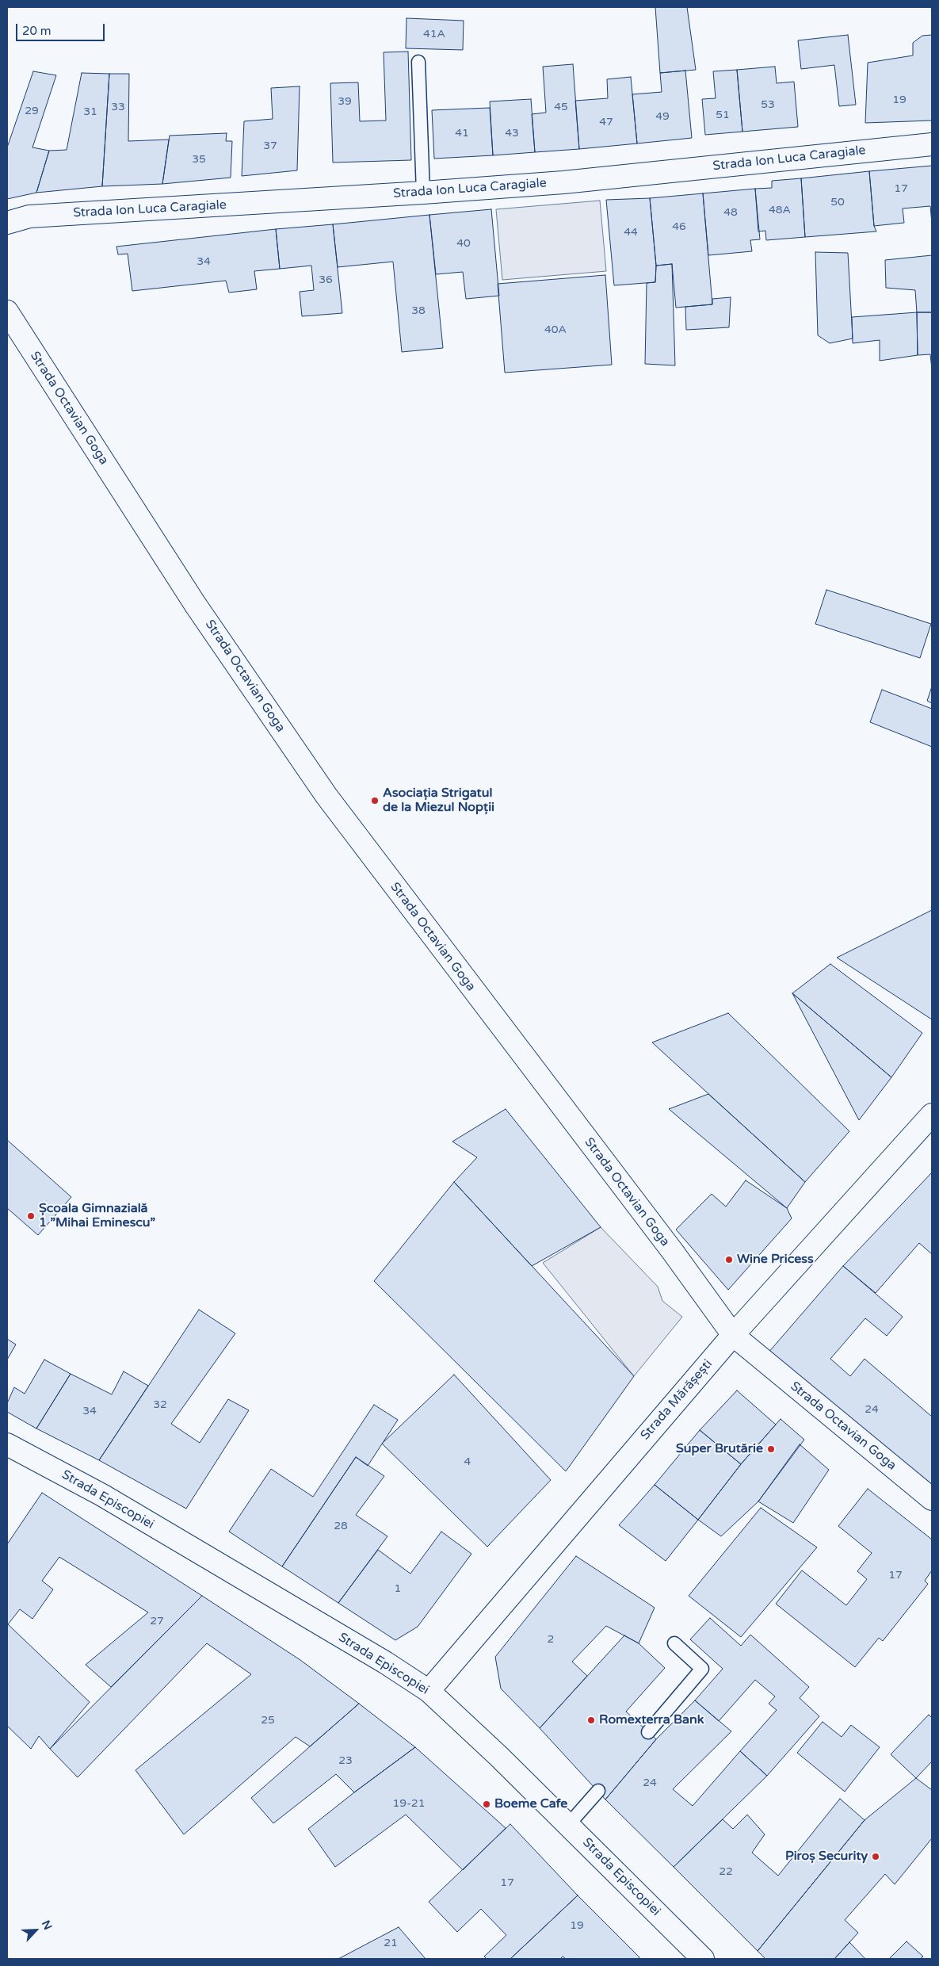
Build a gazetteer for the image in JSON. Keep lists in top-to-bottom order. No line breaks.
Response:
{"streets":{"street":["Strada Ion Luca Caragiale","Strada Octavian Goga","Strada Mărășești","Strada Episcopiei"]},"crossings":[["Strada Octavian Goga","Strada Mărășești"],["Strada Mărășești","Strada Episcopiei"]],"places":["Asociația Strigatul de la Miezul Nopții","Școala Gimnazială 1 ”Mihai Eminescu”","Wine Pricess","Super Brutărie","Romexterra Bank","Boeme Cafe","Piroș Security"],"house_numbers":["41A","19","39","53","33","45","29","31","51","49","47","41","43","37","35","17","50","48A","48","46","44","40","34","36","38","40A","32","24","34","4","28","17","1","27","2","25","23","24","19-21","22","17","19","21"],"scale_bar":"20 m","north":"top right"}
